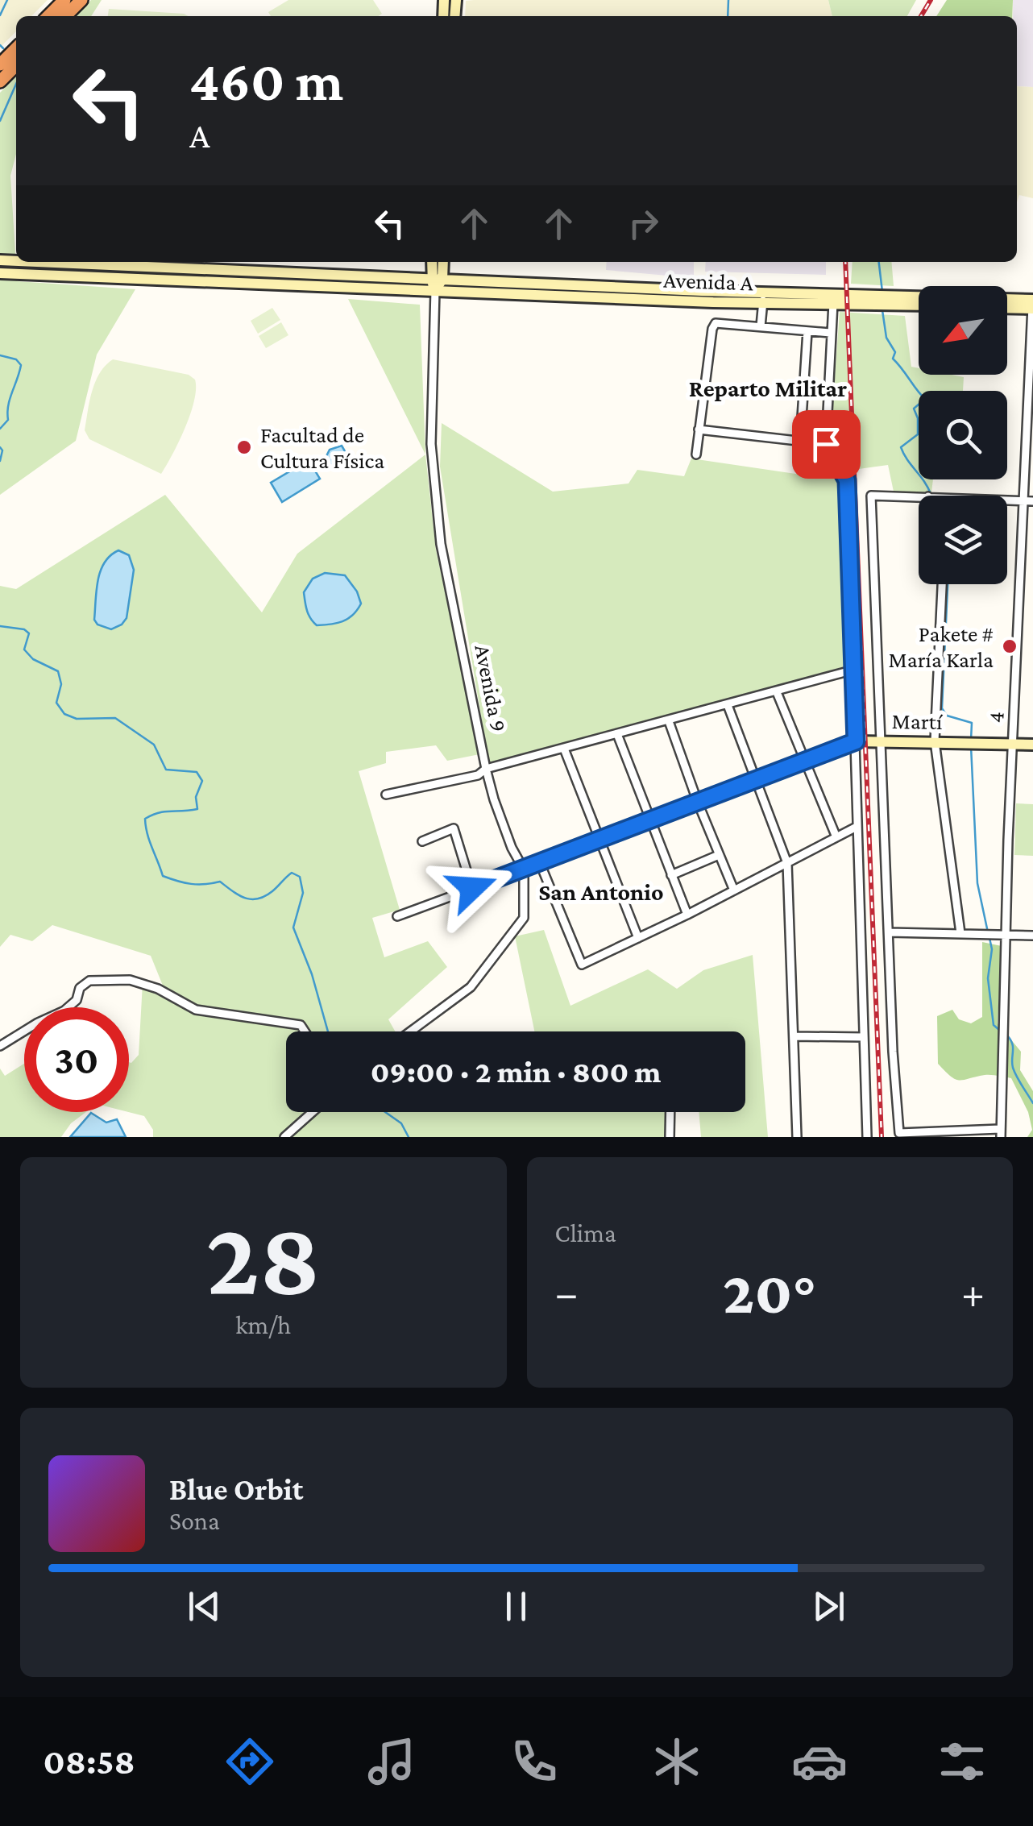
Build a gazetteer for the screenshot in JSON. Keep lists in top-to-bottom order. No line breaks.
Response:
{"streets":{"main road":["Avenida A","Avenida 9","Martí"],"street":["4"]},"crossings":[["Avenida A","Avenida 9"],["Avenida A","4"],["Avenida 9","Martí"],["4","Martí"]],"districts":["Reparto Militar","San Antonio"],"places":["Facultad de Cultura Física","Pakete # María Karla"],"north":"bottom left","page":{"turn":["460 m","A"],"limit":"30","trip":"09:00 · 2 min · 800 m","tile":[["28","km/h"],"Clima"],"heat":["−","20°","+"],"song":["Blue Orbit","Sona"],"tabs":"08:58"}}
